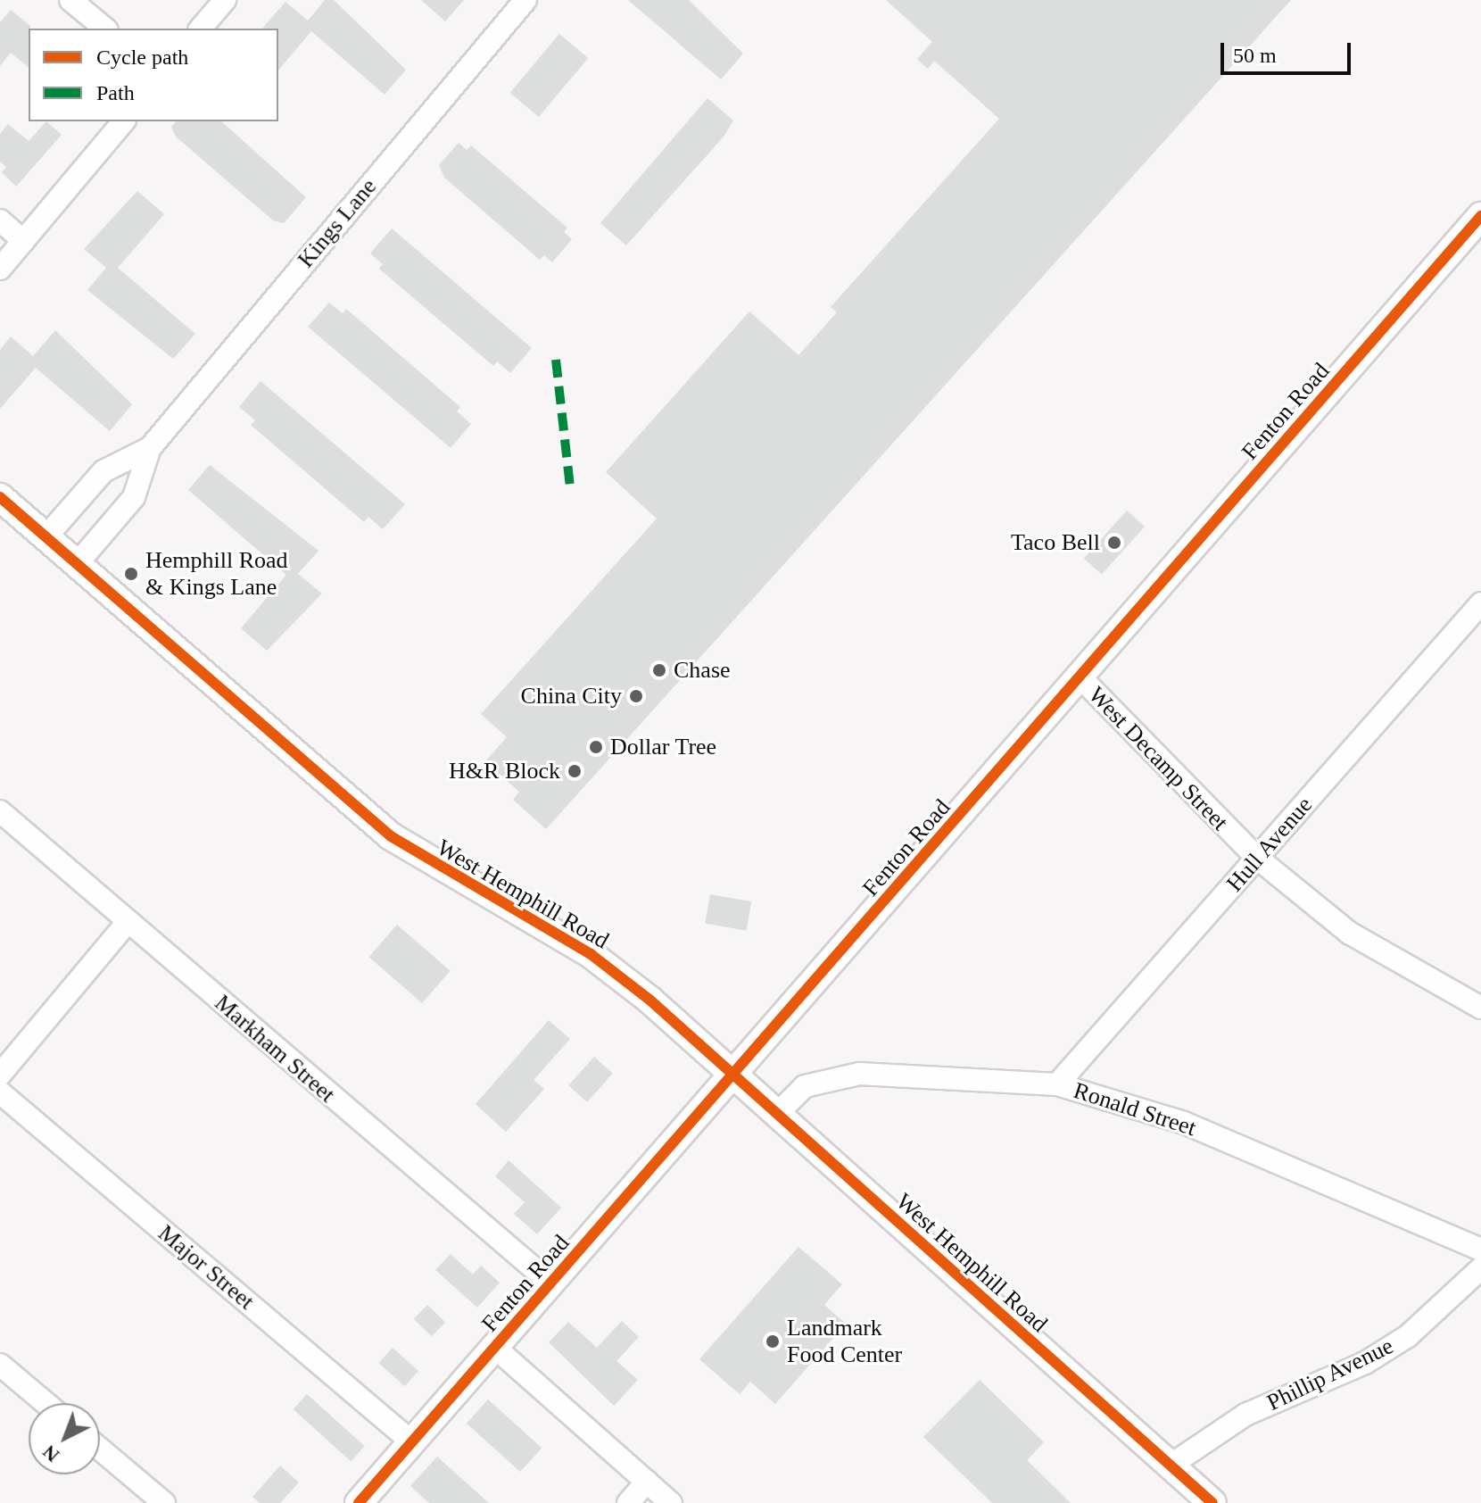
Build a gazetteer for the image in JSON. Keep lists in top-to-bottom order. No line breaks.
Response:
{"streets":{"street":["Kings Lane","Fenton Road","West Decamp Street","Hull Avenue","West Hemphill Road","Markham Street","Ronald Street","Major Street","Phillip Avenue"]},"crossings":[["Kings Lane","West Hemphill Road"],["Fenton Road","West Decamp Street"],["Fenton Road","West Hemphill Road"],["Fenton Road","Markham Street"],["Fenton Road","Major Street"],["West Decamp Street","Hull Avenue"],["Hull Avenue","Ronald Street"],["West Hemphill Road","Ronald Street"],["West Hemphill Road","Phillip Avenue"]],"places":["Taco Bell","Hemphill Road & Kings Lane","Chase","China City","Dollar Tree","H&R Block","Landmark Food Center"],"legend":["Cycle path","Path"],"scale_bar":"50 m","north":"bottom left"}
